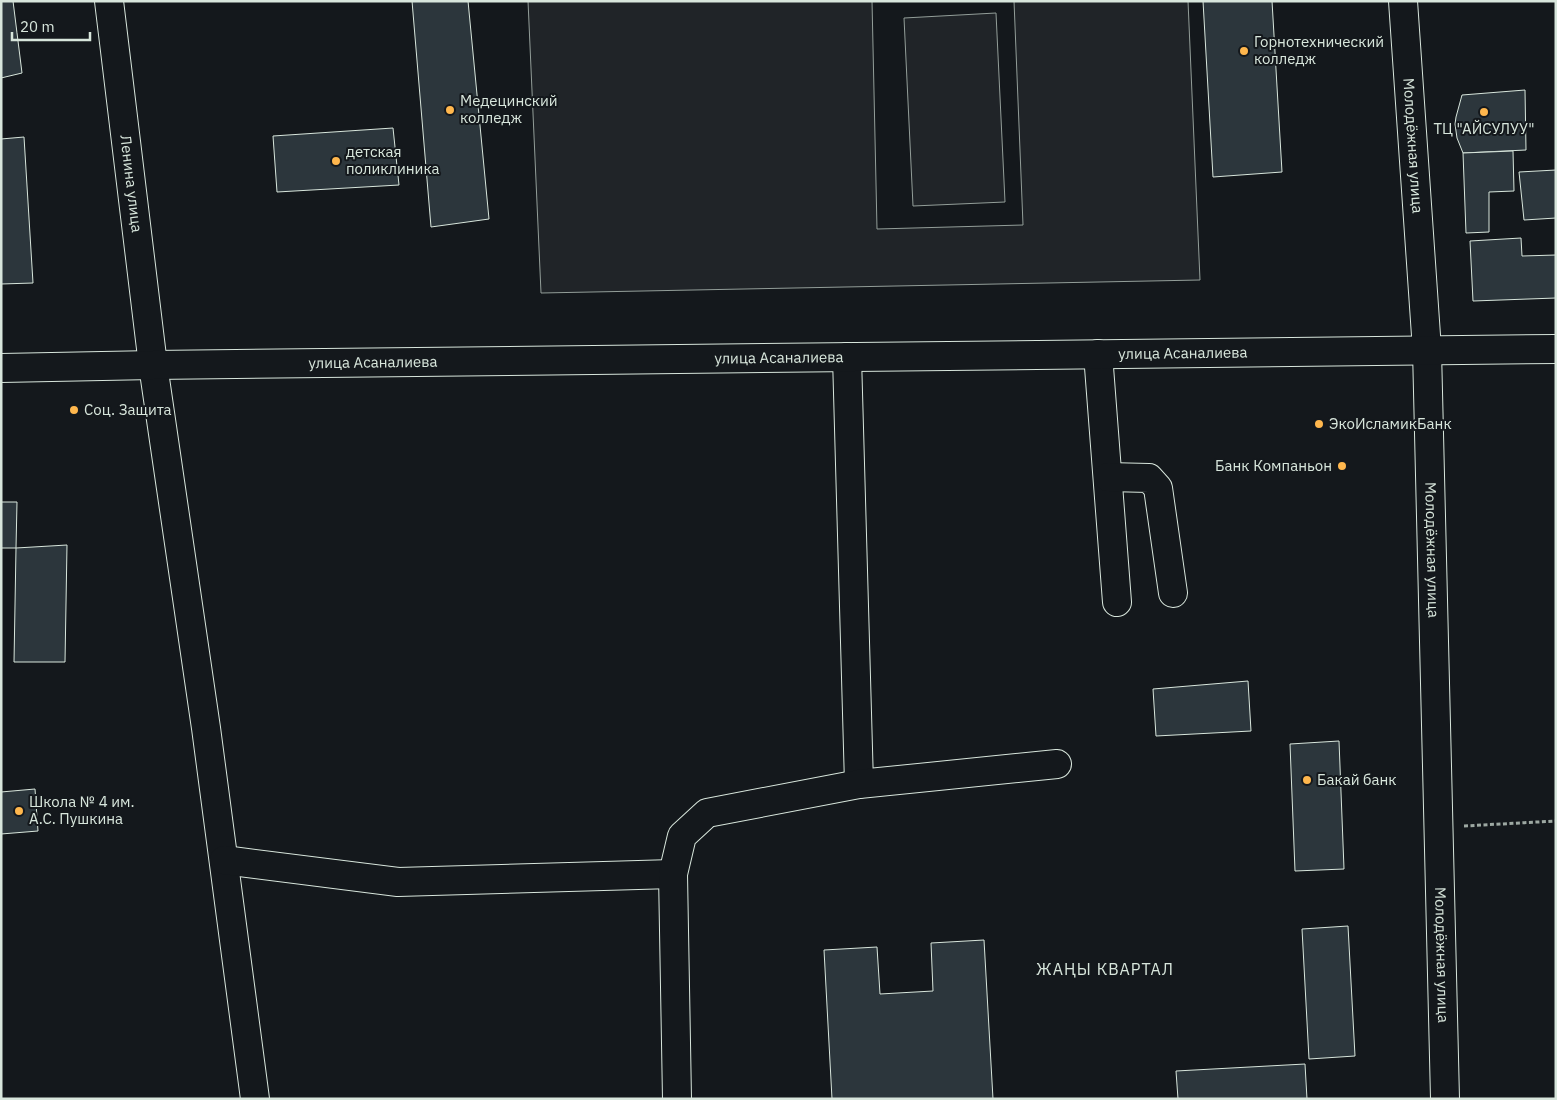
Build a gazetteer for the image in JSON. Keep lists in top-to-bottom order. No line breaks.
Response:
{"streets":{"main road":["Молодёжная улица","Ленина улица","улица Асаналиева"]},"crossings":[["Молодёжная улица","улица Асаналиева"],["Ленина улица","улица Асаналиева"]],"districts":["ЖАҢЫ КВАРТАЛ"],"places":["Горнотехнический колледж","Медецинский колледж","ТЦ \"АЙСУЛУУ\"","детская поликлиника","Соц. Защита","ЭкоИсламикБанк","Банк Компаньон","Бакай банк","Школа № 4 им. А.С. Пушкина"],"scale_bar":"20 m"}
